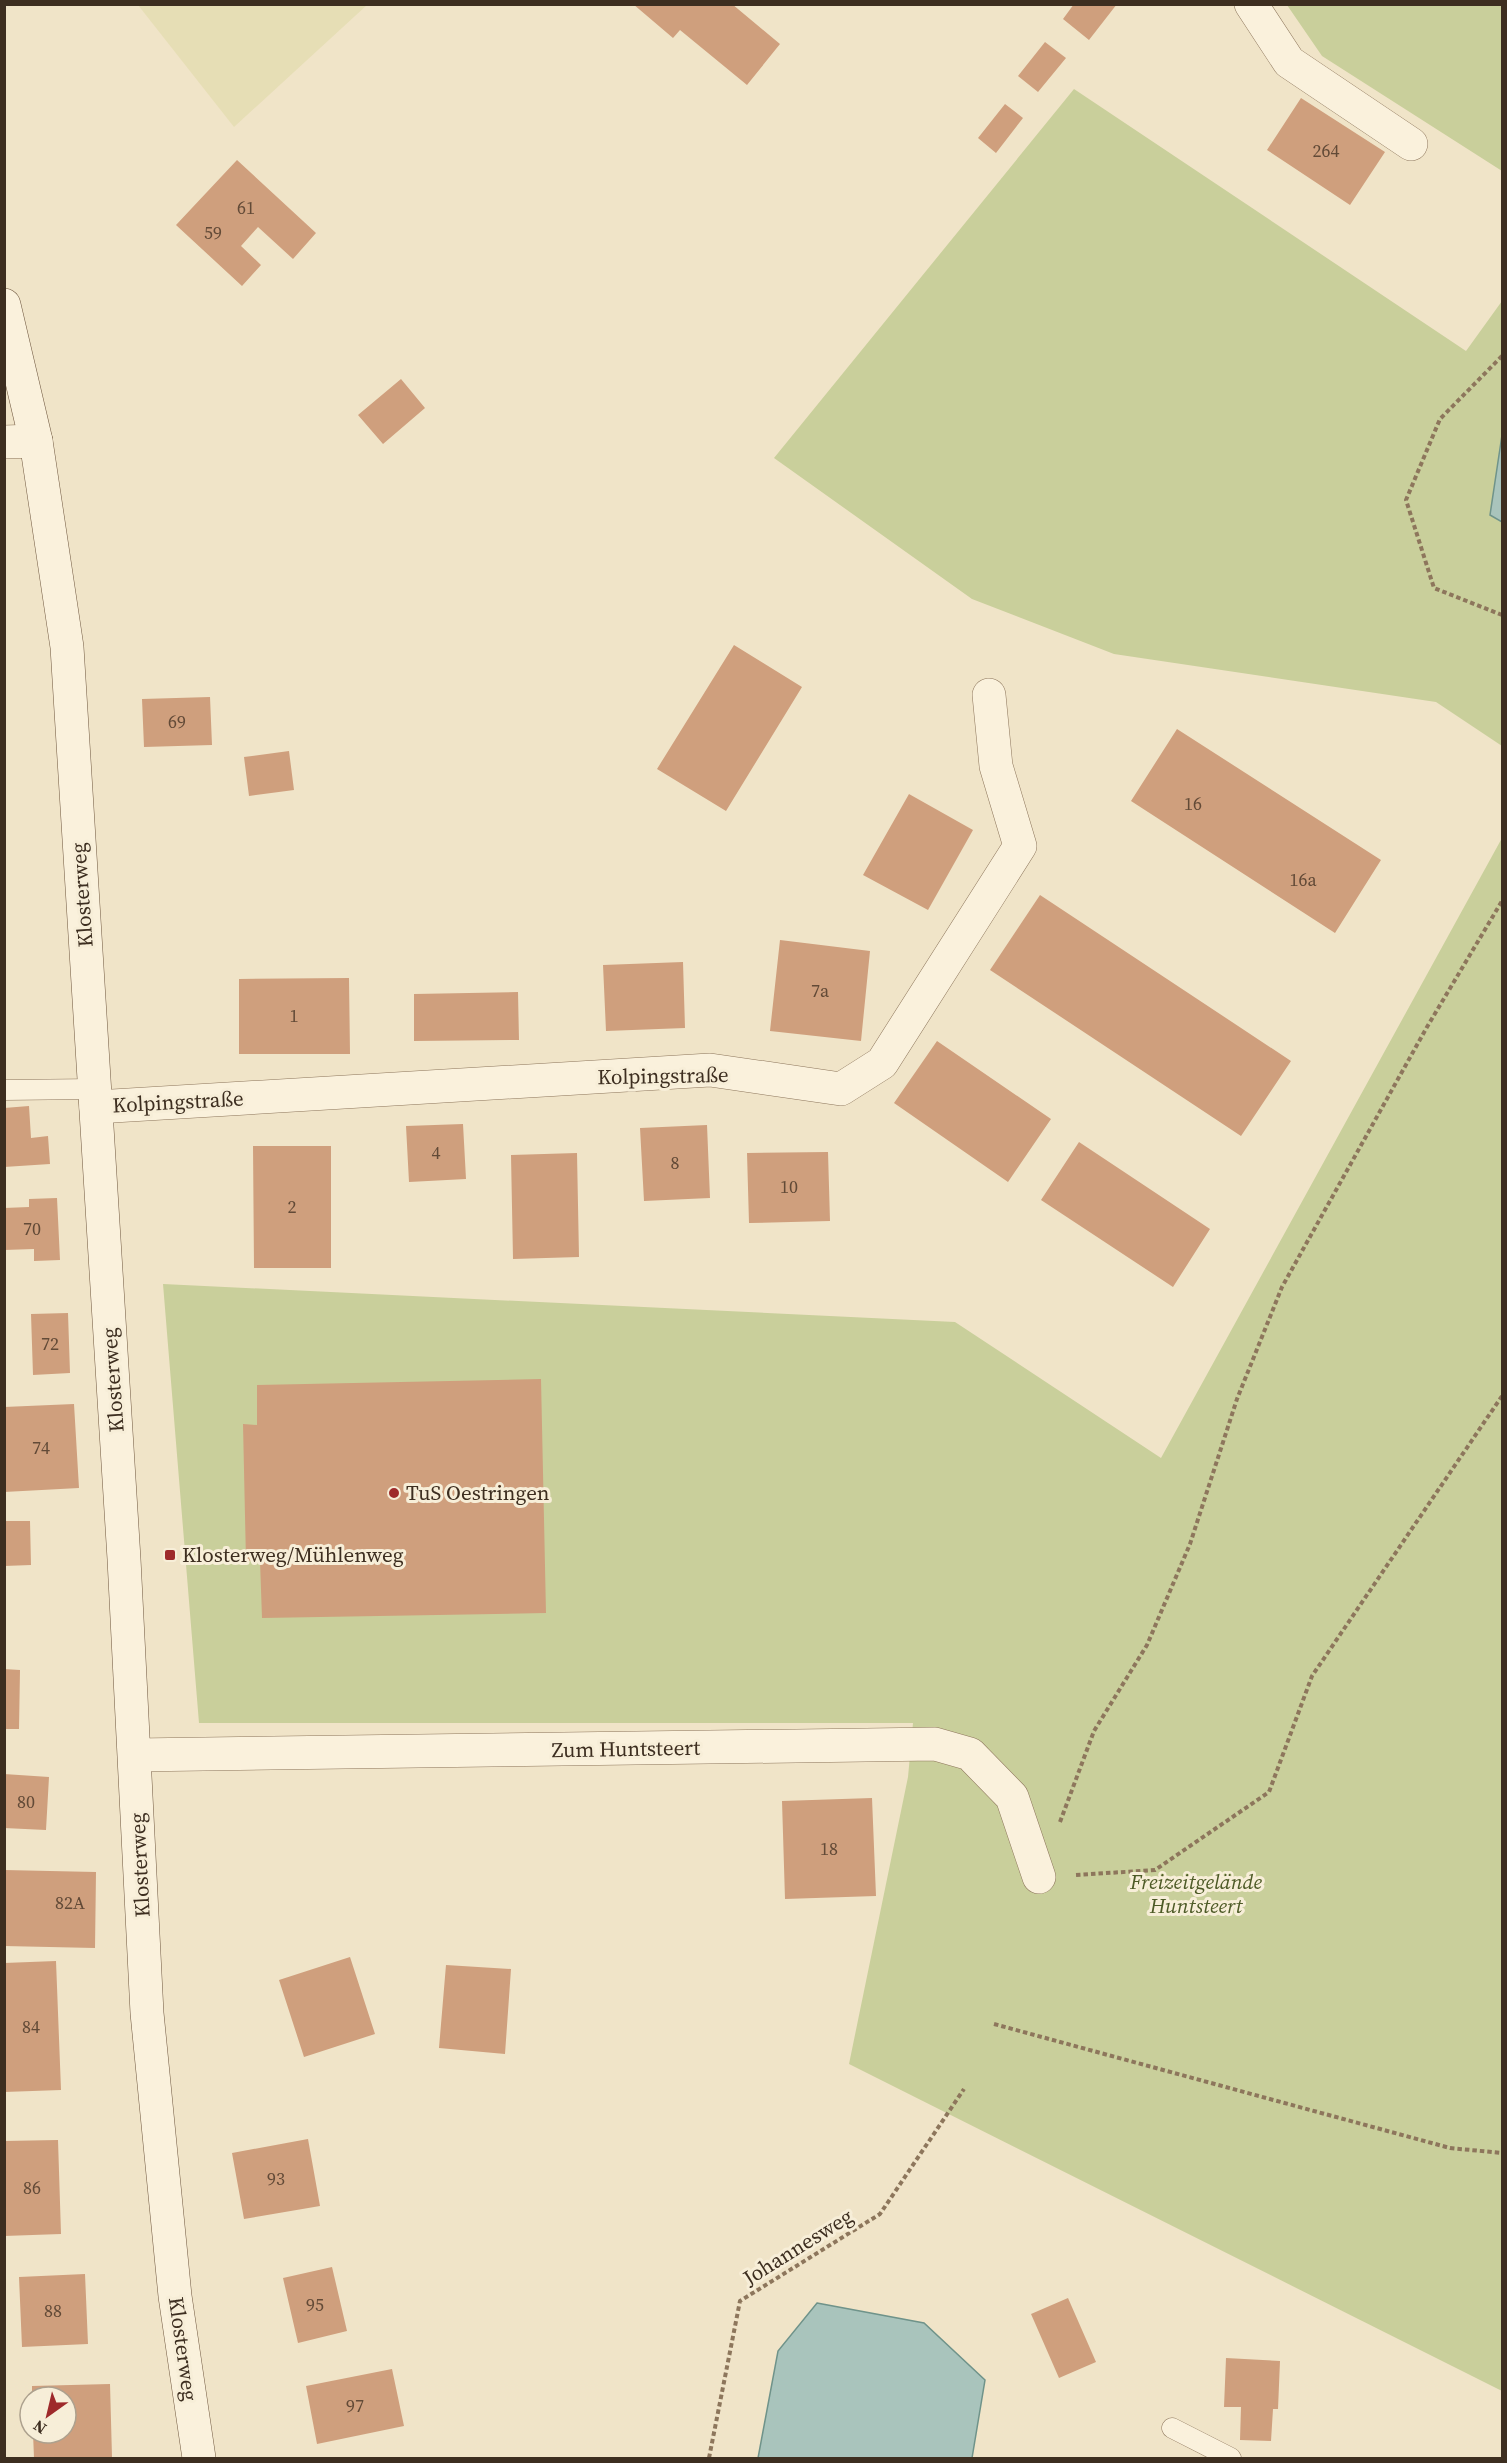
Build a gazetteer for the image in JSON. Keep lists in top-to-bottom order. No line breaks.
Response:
{"streets":{"street":["Klosterweg","Kolpingstraße","Zum Huntsteert"],"path":["Johannesweg"]},"crossings":[["Klosterweg","Kolpingstraße"],["Klosterweg","Zum Huntsteert"]],"parks":["Freizeitgelände Huntsteert"],"places":{"other":["TuS Oestringen"],"transit":["Klosterweg/Mühlenweg"]},"house_numbers":["264","61","59","69","16","16a","7a","1","4","8","10","2","70","72","74","80","18","82A","84","93","86","95","88","97"],"north":"bottom left"}
